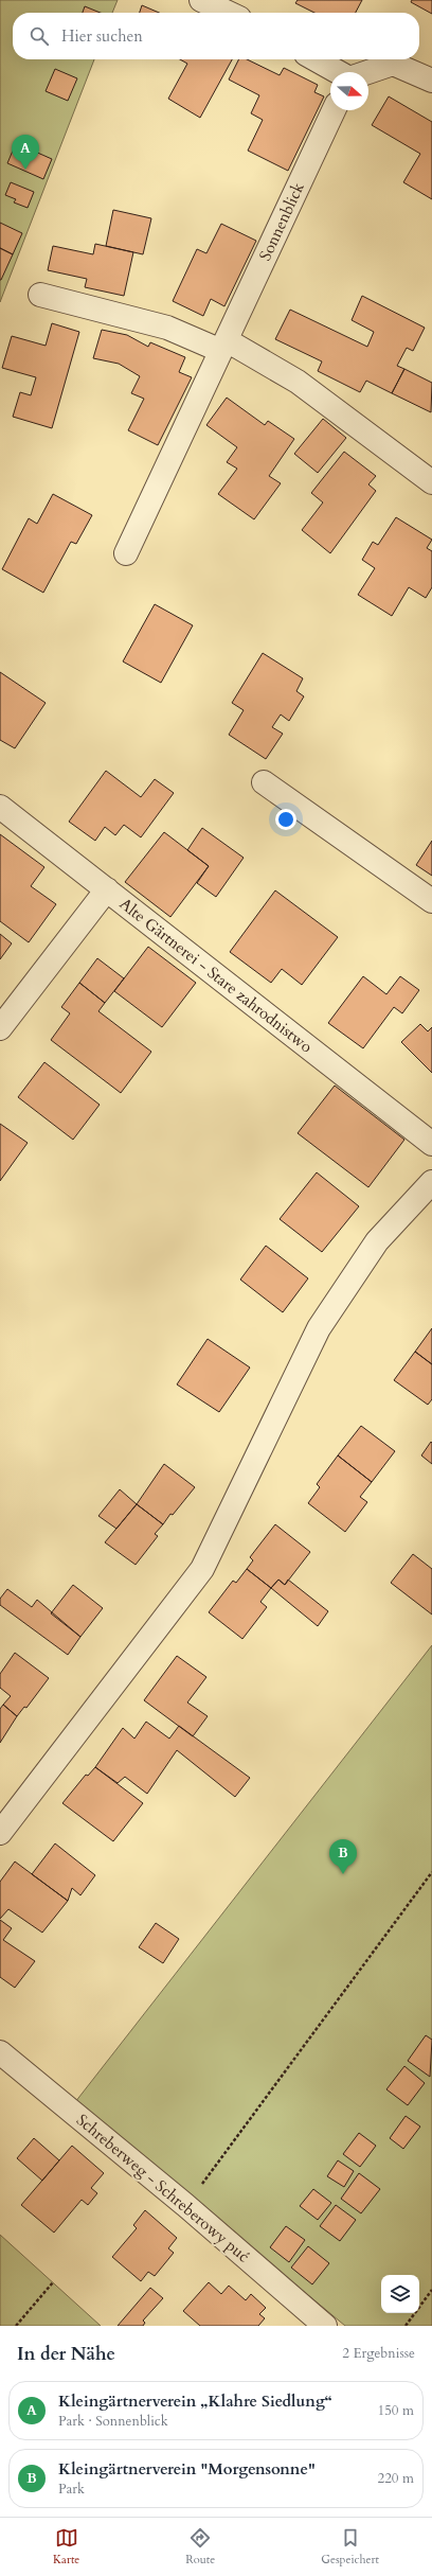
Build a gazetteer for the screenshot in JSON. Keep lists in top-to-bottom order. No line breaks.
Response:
{"streets":{"street":["Sonnenblick","Alte Gärtnerei - Stare zahrodnistwo","Schreberweg - Schreberowy puć"]},"north":"right","page":{"search":"Hier suchen","pins":["A","B"],"heading":["In der Nähe","2 Ergebnisse"],"list":[{"mark":"A","name":"Kleingärtnerverein „Klahre Siedlung“","note":"Park · Sonnenblick","value":"150 m"},{"mark":"B","name":"Kleingärtnerverein \"Morgensonne\"","note":"Park","value":"220 m"}],"nav":["Karte","Route","Gespeichert"]}}
